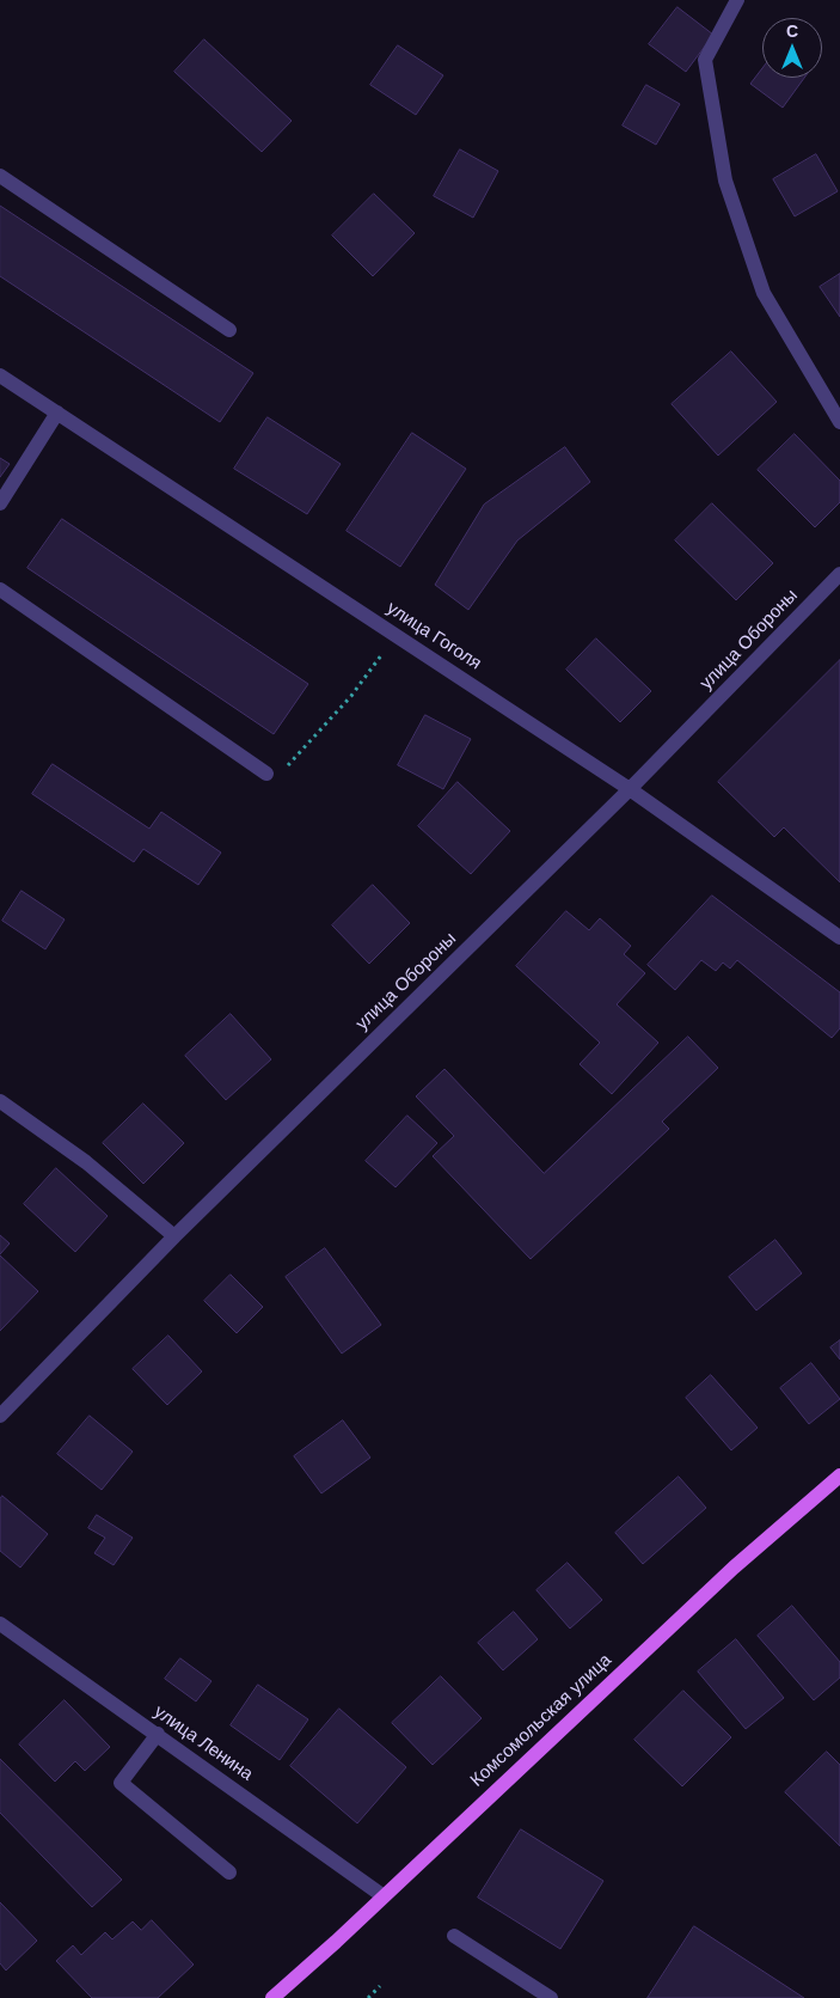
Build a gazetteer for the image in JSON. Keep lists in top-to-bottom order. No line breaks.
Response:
{"streets":{"main road":["Комсомольская улица"],"street":["улица Гоголя","улица Обороны","улица Ленина"]},"crossings":[["улица Гоголя","улица Обороны"],["Комсомольская улица","улица Ленина"]],"north":"top"}
